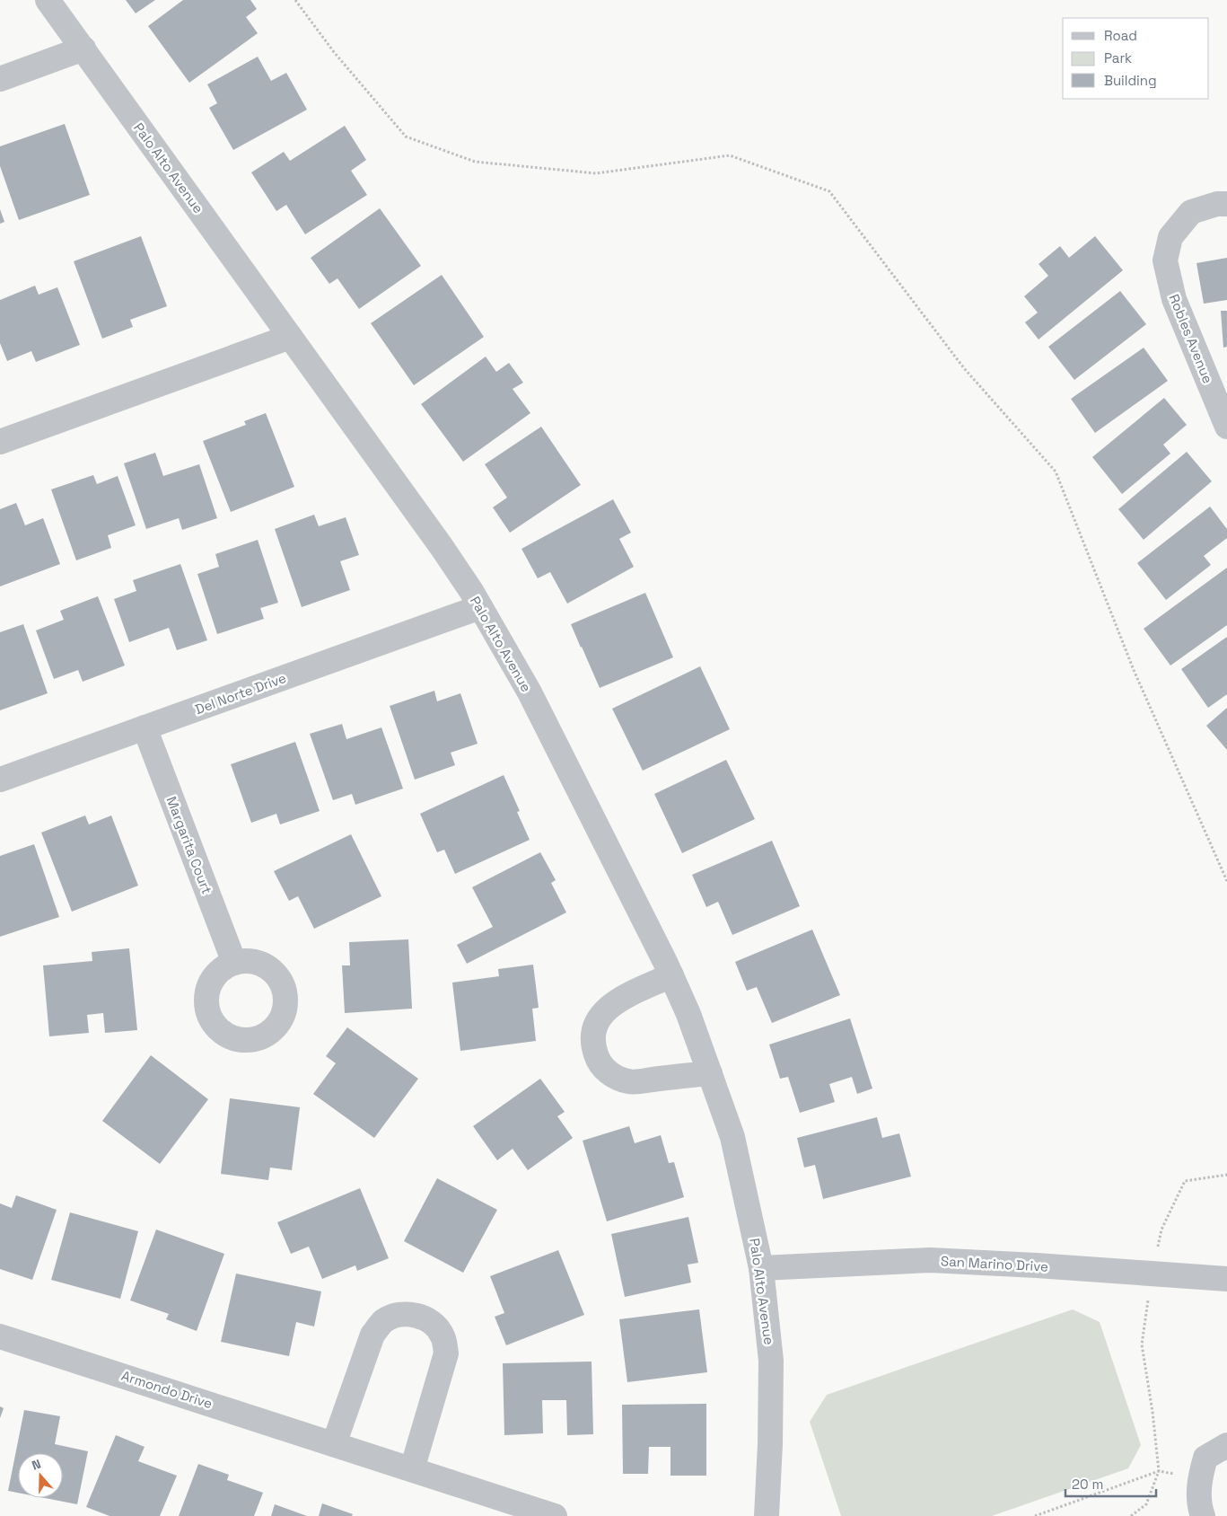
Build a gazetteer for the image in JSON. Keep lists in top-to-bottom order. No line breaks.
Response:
{"streets":{"street":["Palo Alto Avenue","Robles Avenue","Del Norte Drive","Margarita Court","San Marino Drive","Armondo Drive"]},"crossings":[["Palo Alto Avenue","Del Norte Drive"],["Palo Alto Avenue","San Marino Drive"],["Del Norte Drive","Margarita Court"]],"legend":["Road","Park","Building"],"scale_bar":"20 m","north":"top"}
